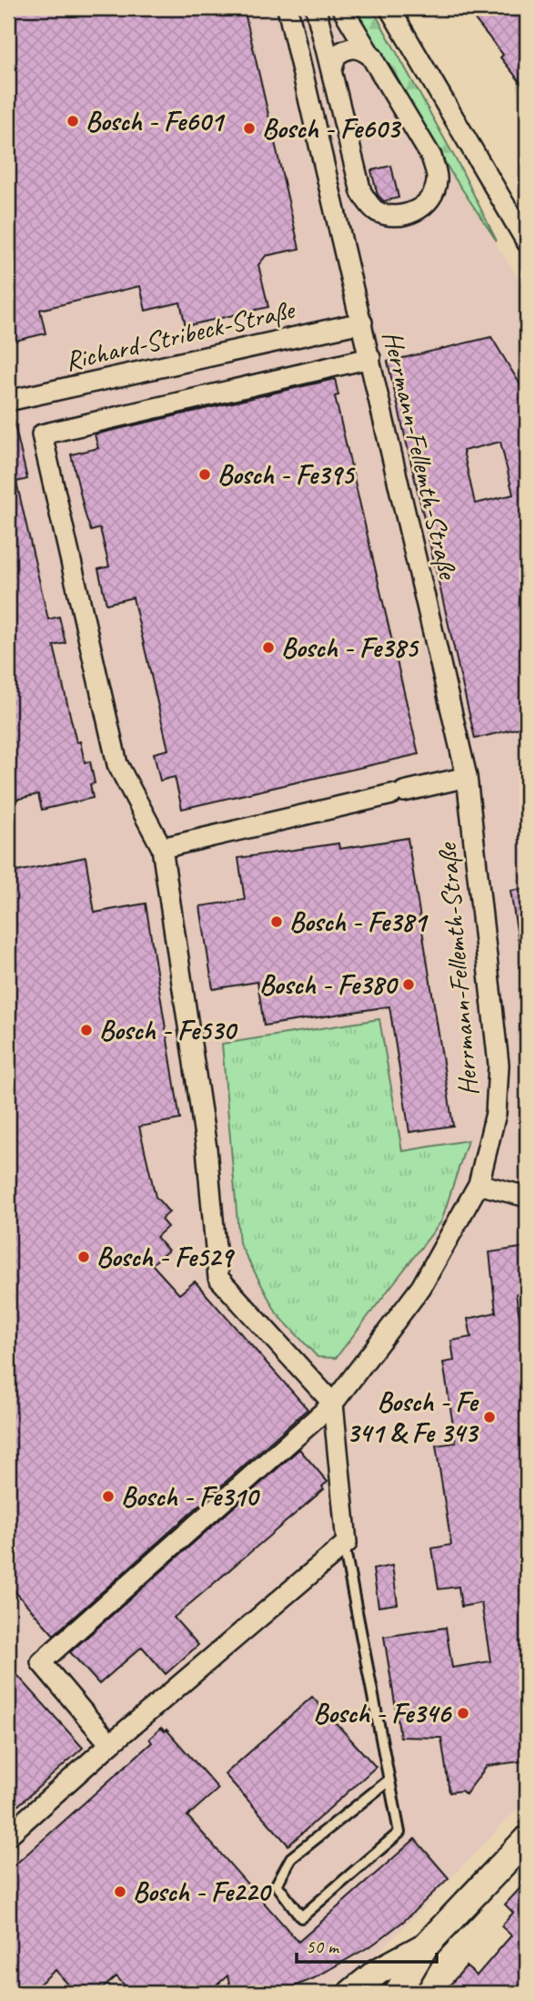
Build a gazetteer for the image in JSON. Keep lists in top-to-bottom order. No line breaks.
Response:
{"streets":{"street":["Richard-Stribeck-Straße","Herrmann-Fellemth-Straße"]},"crossings":[["Richard-Stribeck-Straße","Herrmann-Fellemth-Straße"]],"places":["Bosch - Fe601","Bosch - Fe603","Bosch - Fe395","Bosch - Fe385","Bosch - Fe381","Bosch - Fe380","Bosch - Fe530","Bosch - Fe529","Bosch - Fe 341 & Fe 343","Bosch - Fe310","Bosch - Fe346","Bosch - Fe220"],"scale_bar":"50 m"}
